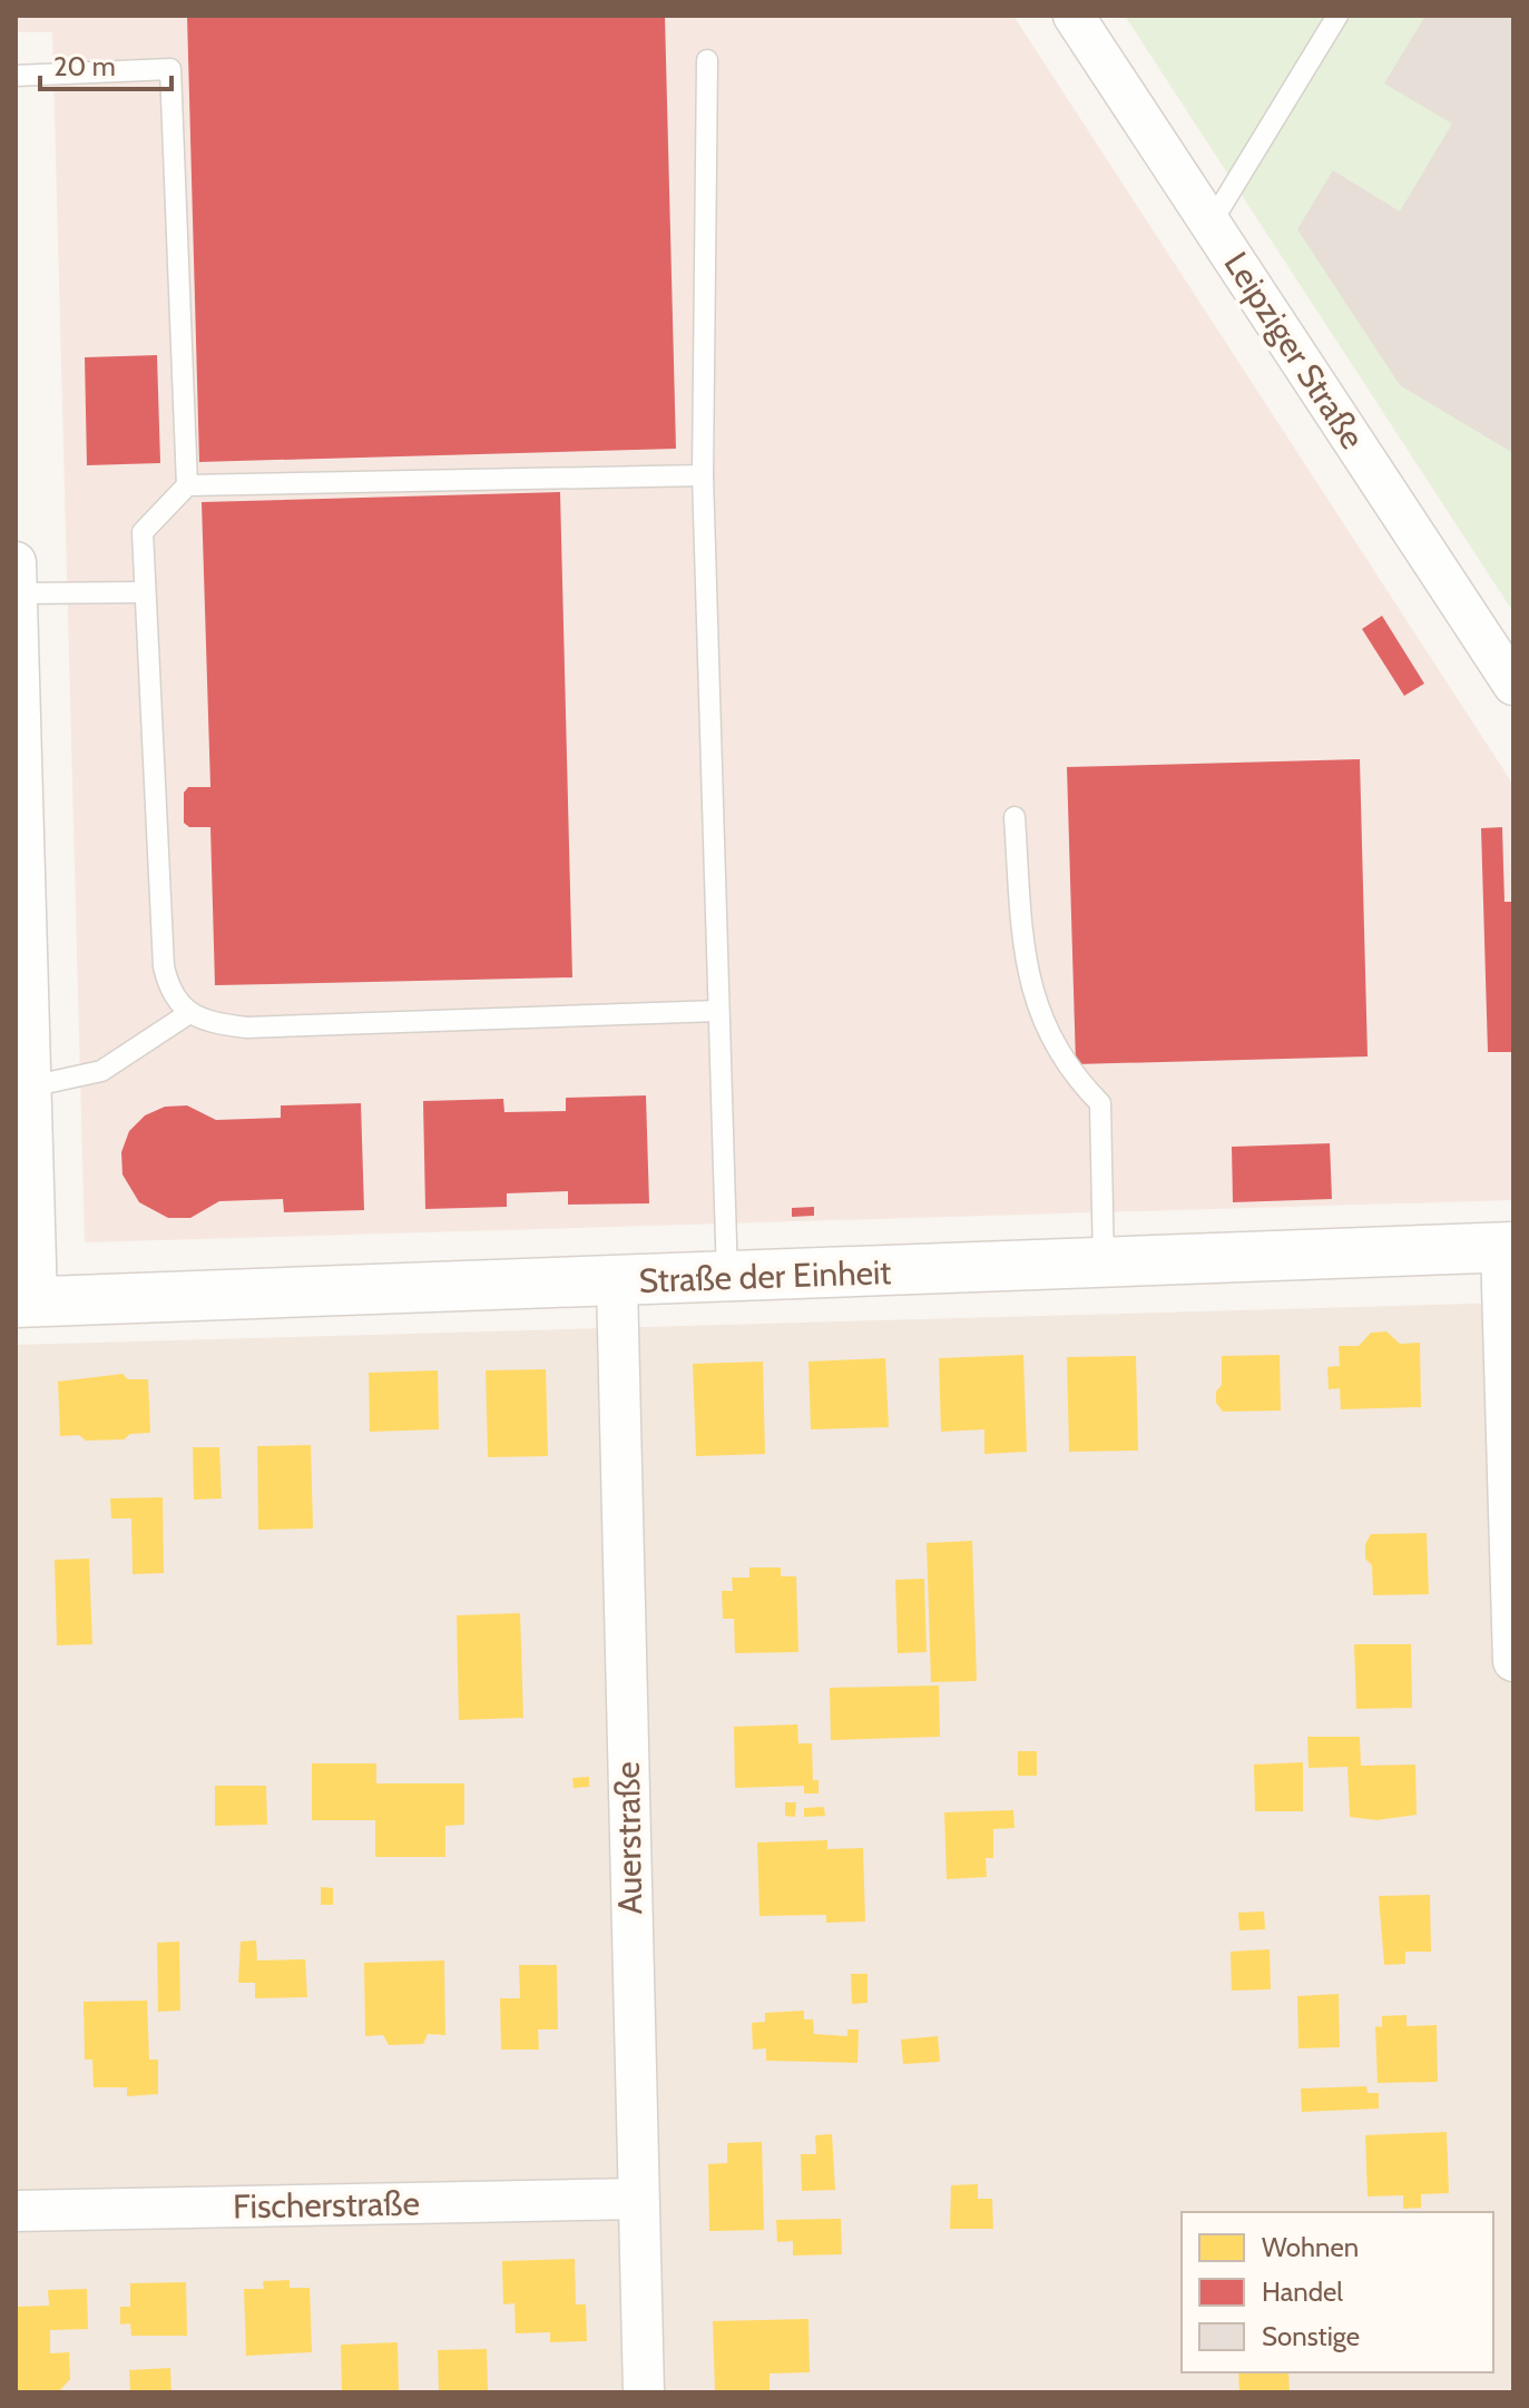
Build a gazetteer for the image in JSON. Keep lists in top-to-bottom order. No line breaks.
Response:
{"streets":{"street":["Leipziger Straße","Straße der Einheit","Auerstraße","Fischerstraße"]},"crossings":[["Straße der Einheit","Auerstraße"],["Auerstraße","Fischerstraße"]],"legend":["Wohnen","Handel","Sonstige"],"scale_bar":"20 m"}
